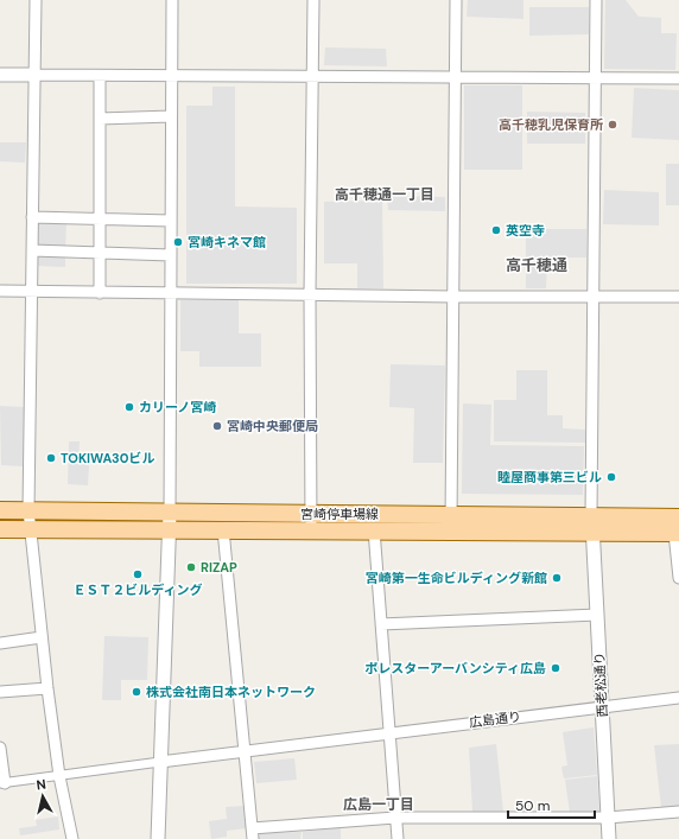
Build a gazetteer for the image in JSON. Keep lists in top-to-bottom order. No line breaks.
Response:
{"streets":{"main road":["宮崎停車場線"],"street":["西老松通り","広島通り"]},"crossings":[["宮崎停車場線","西老松通り"],["西老松通り","広島通り"]],"districts":["高千穂通一丁目","高千穂通","広島一丁目"],"places":["高千穂乳児保育所","英空寺","宮崎キネマ館","カリーノ宮崎","宮崎中央郵便局","TOKIWA30ビル","睦屋商事第三ビル","RIZAP","ＥＳＴ２ビルディング","宮崎第一生命ビルディング新館","ポレスターアーバンシティ広島","株式会社南日本ネットワーク"],"scale_bar":"50 m","north":"top"}
